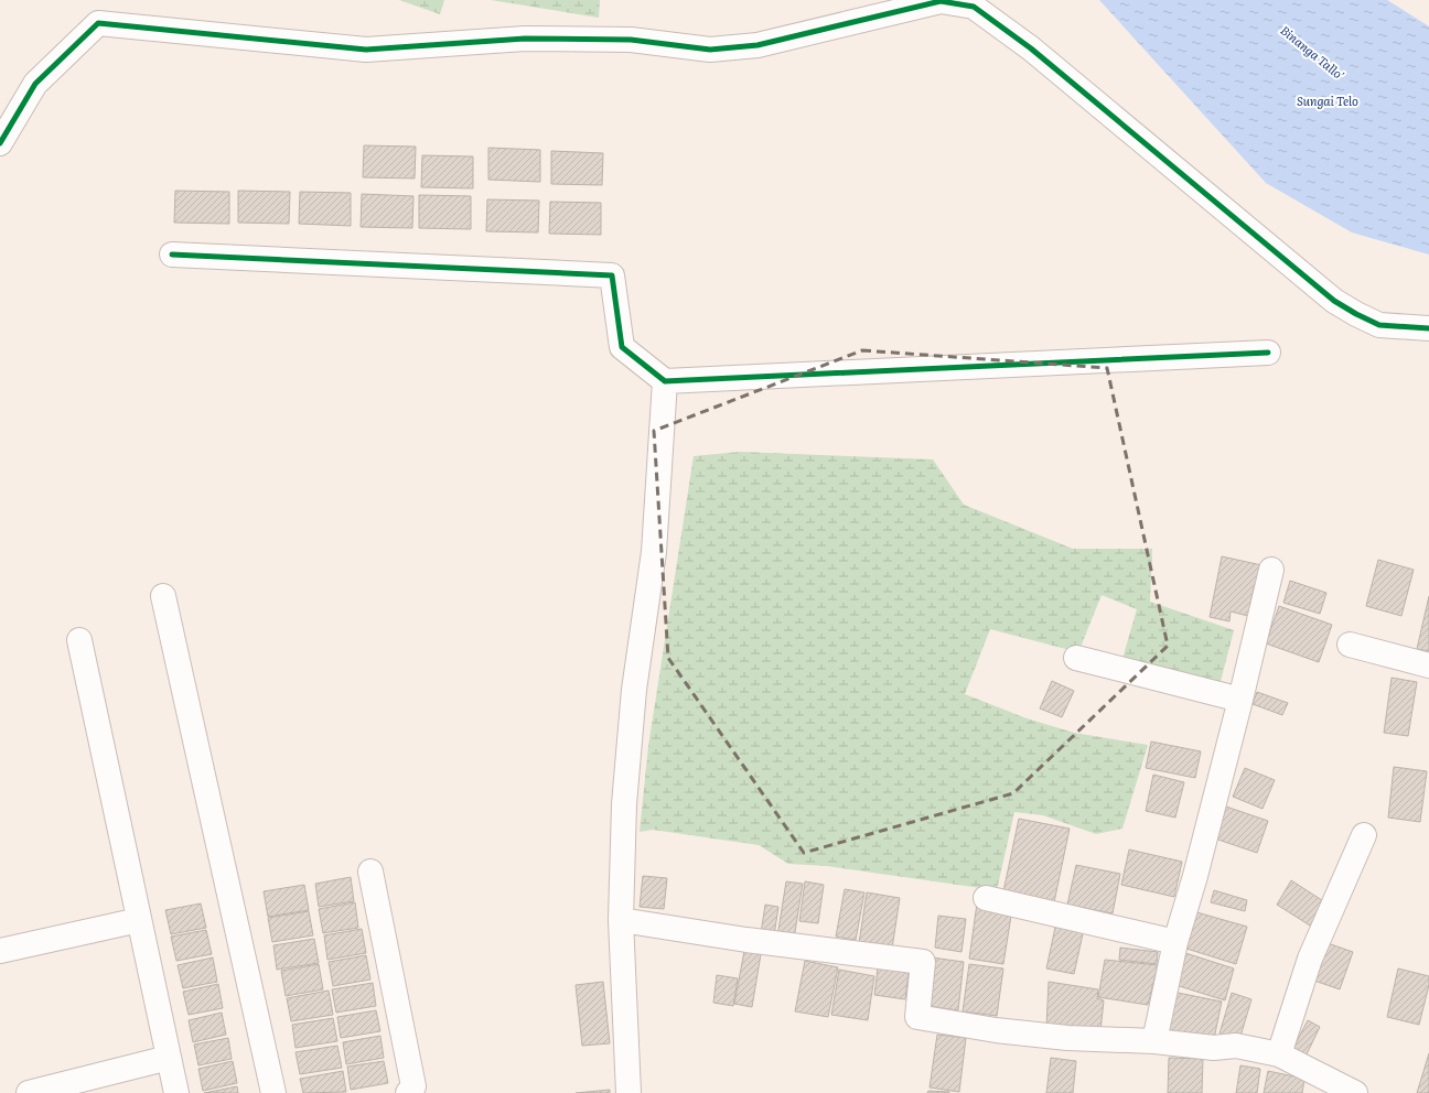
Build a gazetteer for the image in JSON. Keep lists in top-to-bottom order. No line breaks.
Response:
{"water":["Binanga Tallo'","Sungai Telo"]}
